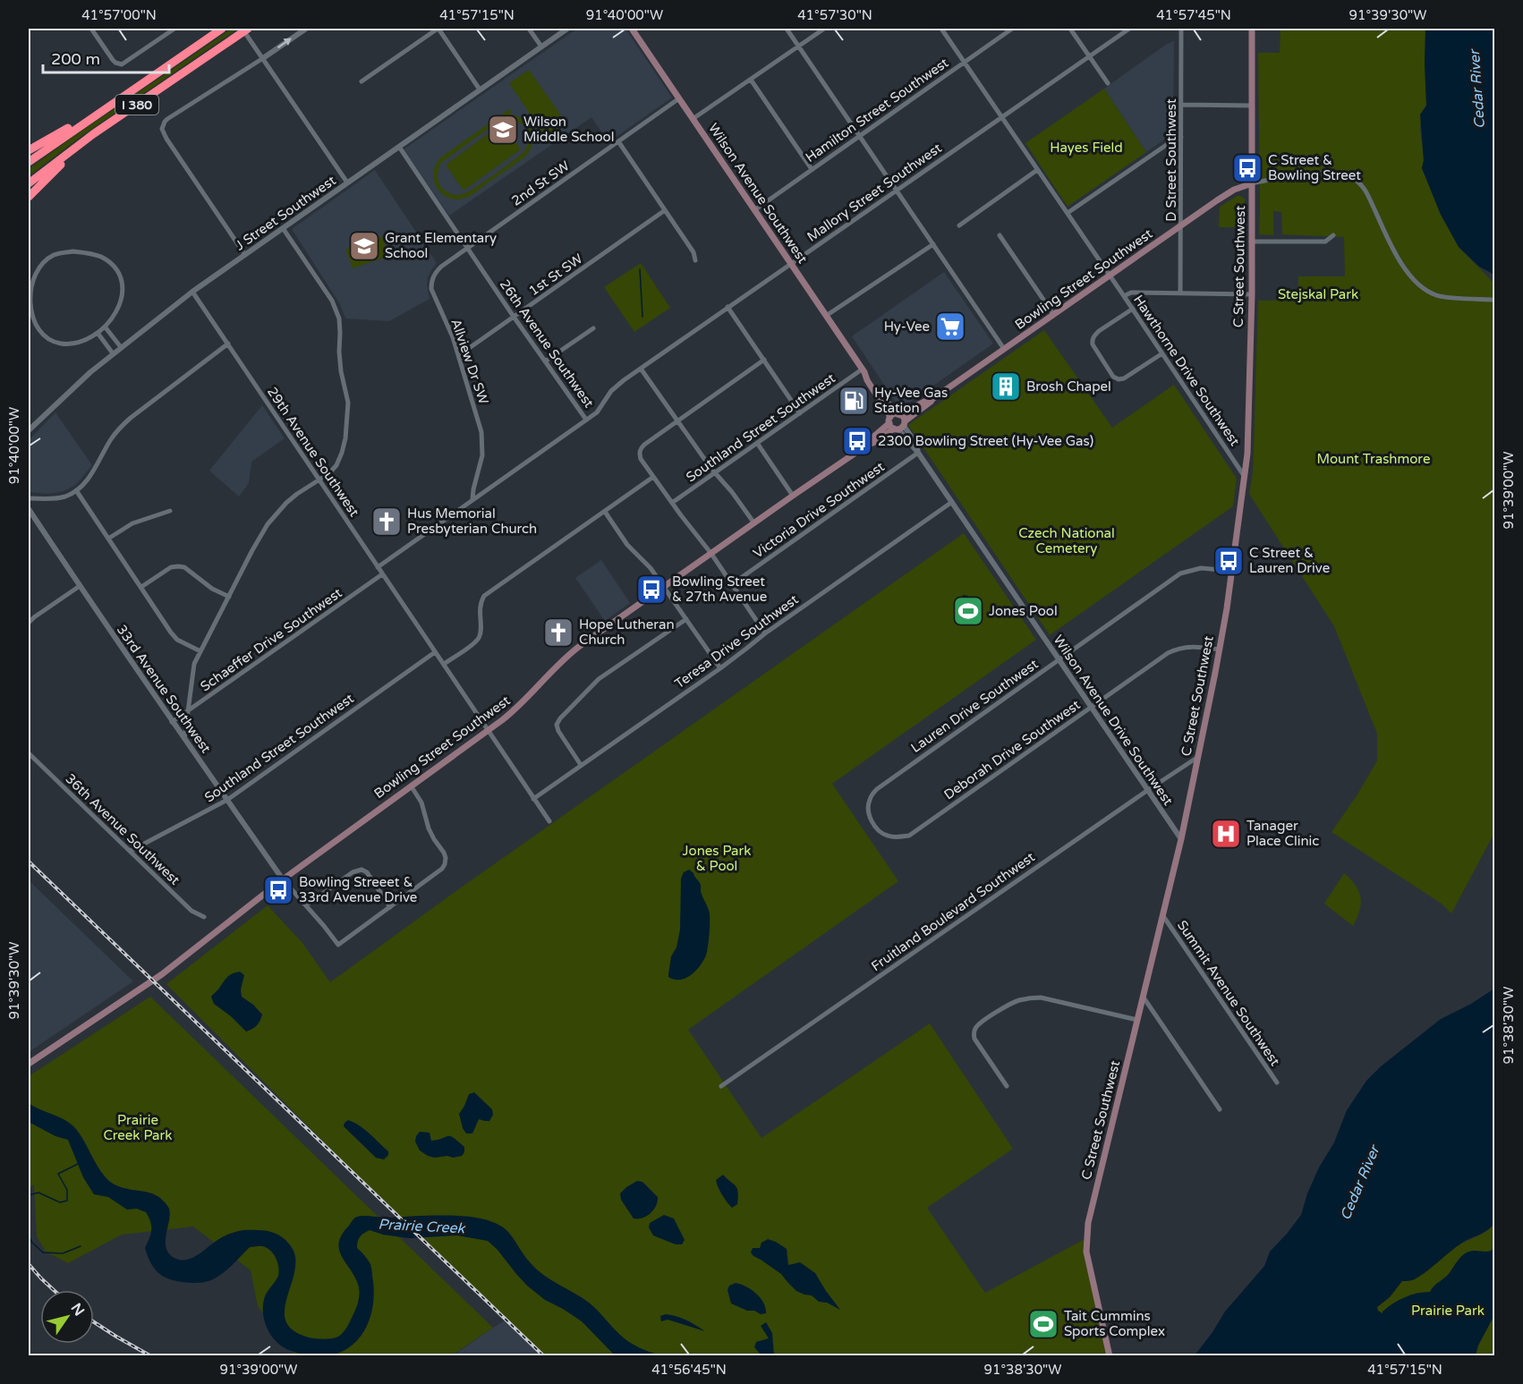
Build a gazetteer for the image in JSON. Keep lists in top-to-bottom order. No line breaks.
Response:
{"streets":{"highway":["I 380"],"main road":["Wilson Avenue Southwest","C Street Southwest","Bowling Street Southwest"],"street":["Hamilton Street Southwest","D Street Southwest","2nd St SW","Mallory Street Southwest","J Street Southwest","1st St SW","26th Avenue Southwest","Allview Dr SW","Hawthorne Drive Southwest","Southland Street Southwest","29th Avenue Southwest","Victoria Drive Southwest","Schaeffer Drive Southwest","Teresa Drive Southwest","33rd Avenue Southwest","Lauren Drive Southwest","Wilson Avenue Drive Southwest","Deborah Drive Southwest","36th Avenue Southwest","Fruitland Boulevard Southwest","Summit Avenue Southwest"]},"crossings":[["Hamilton Street Southwest","Wilson Avenue Southwest"],["Hamilton Street Southwest","Hawthorne Drive Southwest"],["D Street Southwest","Bowling Street Southwest"],["2nd St SW","Wilson Avenue Southwest"],["2nd St SW","26th Avenue Southwest"],["2nd St SW","Allview Dr SW"],["Mallory Street Southwest","Wilson Avenue Southwest"],["Mallory Street Southwest","26th Avenue Southwest"],["Mallory Street Southwest","Hawthorne Drive Southwest"],["Wilson Avenue Southwest","Bowling Street Southwest"],["Wilson Avenue Southwest","Southland Street Southwest"],["Wilson Avenue Southwest","Wilson Avenue Drive Southwest"],["J Street Southwest","26th Avenue Southwest"],["J Street Southwest","29th Avenue Southwest"],["C Street Southwest","Bowling Street Southwest"],["C Street Southwest","Hawthorne Drive Southwest"],["C Street Southwest","Lauren Drive Southwest"],["C Street Southwest","Wilson Avenue Drive Southwest"],["C Street Southwest","Deborah Drive Southwest"],["C Street Southwest","Fruitland Boulevard Southwest"],["C Street Southwest","Summit Avenue Southwest"],["1st St SW","26th Avenue Southwest"],["1st St SW","Allview Dr SW"],["Bowling Street Southwest","Hawthorne Drive Southwest"],["Bowling Street Southwest","29th Avenue Southwest"],["Bowling Street Southwest","33rd Avenue Southwest"],["Bowling Street Southwest","Wilson Avenue Drive Southwest"],["26th Avenue Southwest","Allview Dr SW"],["Southland Street Southwest","29th Avenue Southwest"],["Southland Street Southwest","33rd Avenue Southwest"],["Southland Street Southwest","36th Avenue Southwest"],["29th Avenue Southwest","Schaeffer Drive Southwest"],["29th Avenue Southwest","Teresa Drive Southwest"],["Victoria Drive Southwest","Wilson Avenue Drive Southwest"],["Schaeffer Drive Southwest","33rd Avenue Southwest"],["Teresa Drive Southwest","Wilson Avenue Drive Southwest"],["Lauren Drive Southwest","Wilson Avenue Drive Southwest"],["Lauren Drive Southwest","Deborah Drive Southwest"],["Wilson Avenue Drive Southwest","Deborah Drive Southwest"],["Wilson Avenue Drive Southwest","Fruitland Boulevard Southwest"]],"water":["Cedar River","Prairie Creek"],"parks":["Hayes Field","Stejskal Park","Mount Trashmore","Czech National Cemetery","Jones Park & Pool","Prairie Creek Park","Prairie Park"],"places":{"school or university":["Wilson Middle School","Grant Elementary School"],"bus stop":["C Street & Bowling Street","2300 Bowling Street (Hy-Vee Gas)","C Street & Lauren Drive","Bowling Street & 27th Avenue","Bowling Streeet & 33rd Avenue Drive"],"supermarket":["Hy-Vee"],"building":["Brosh Chapel"],"fuel station":["Hy-Vee Gas Station"],"church":["Hus Memorial Presbyterian Church","Hope Lutheran Church"],"sports":["Jones Pool","Tait Cummins Sports Complex"],"hospital":["Tanager Place Clinic"]},"scale_bar":"200 m","north":"top right","coordinates":["41°57'00\"N","41°57'15\"N","91°40'00\"W","41°57'30\"N","41°57'45\"N","91°39'30\"W","91°39'00\"W","91°38'30\"W","41°56'45\"N"]}
